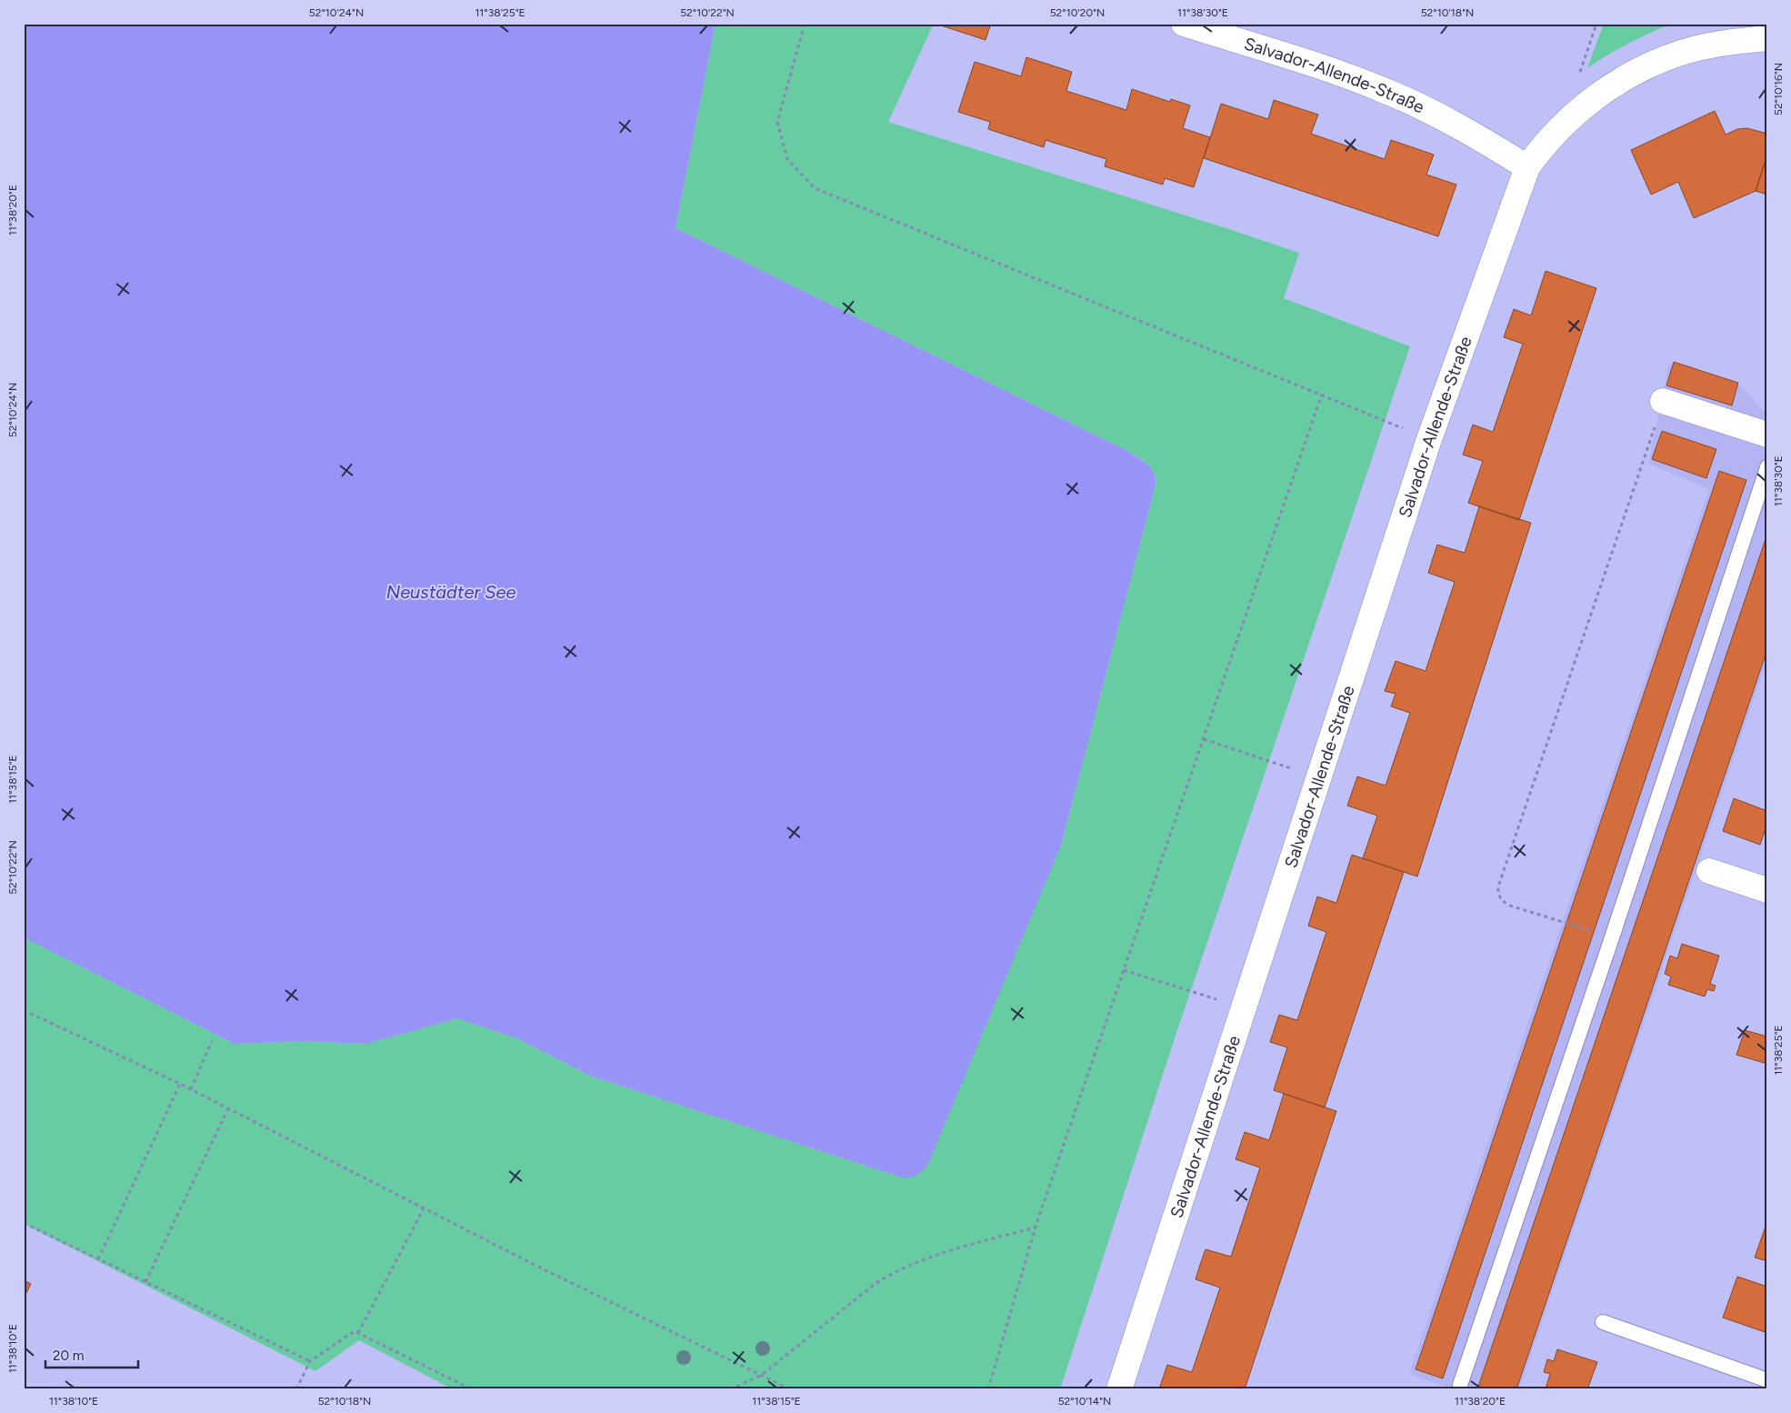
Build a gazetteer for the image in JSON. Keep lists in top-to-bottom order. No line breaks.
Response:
{"streets":{"street":["Salvador-Allende-Straße"]},"water":["Neustädter See"],"scale_bar":"20 m","coordinates":["52°10'24\"N","11°38'25\"E","52°10'22\"N","52°10'20\"N","11°38'30\"E","52°10'18\"N","52°10'16\"N","11°38'20\"E","11°38'15\"E","11°38'10\"E","52°10'14\"N"]}
